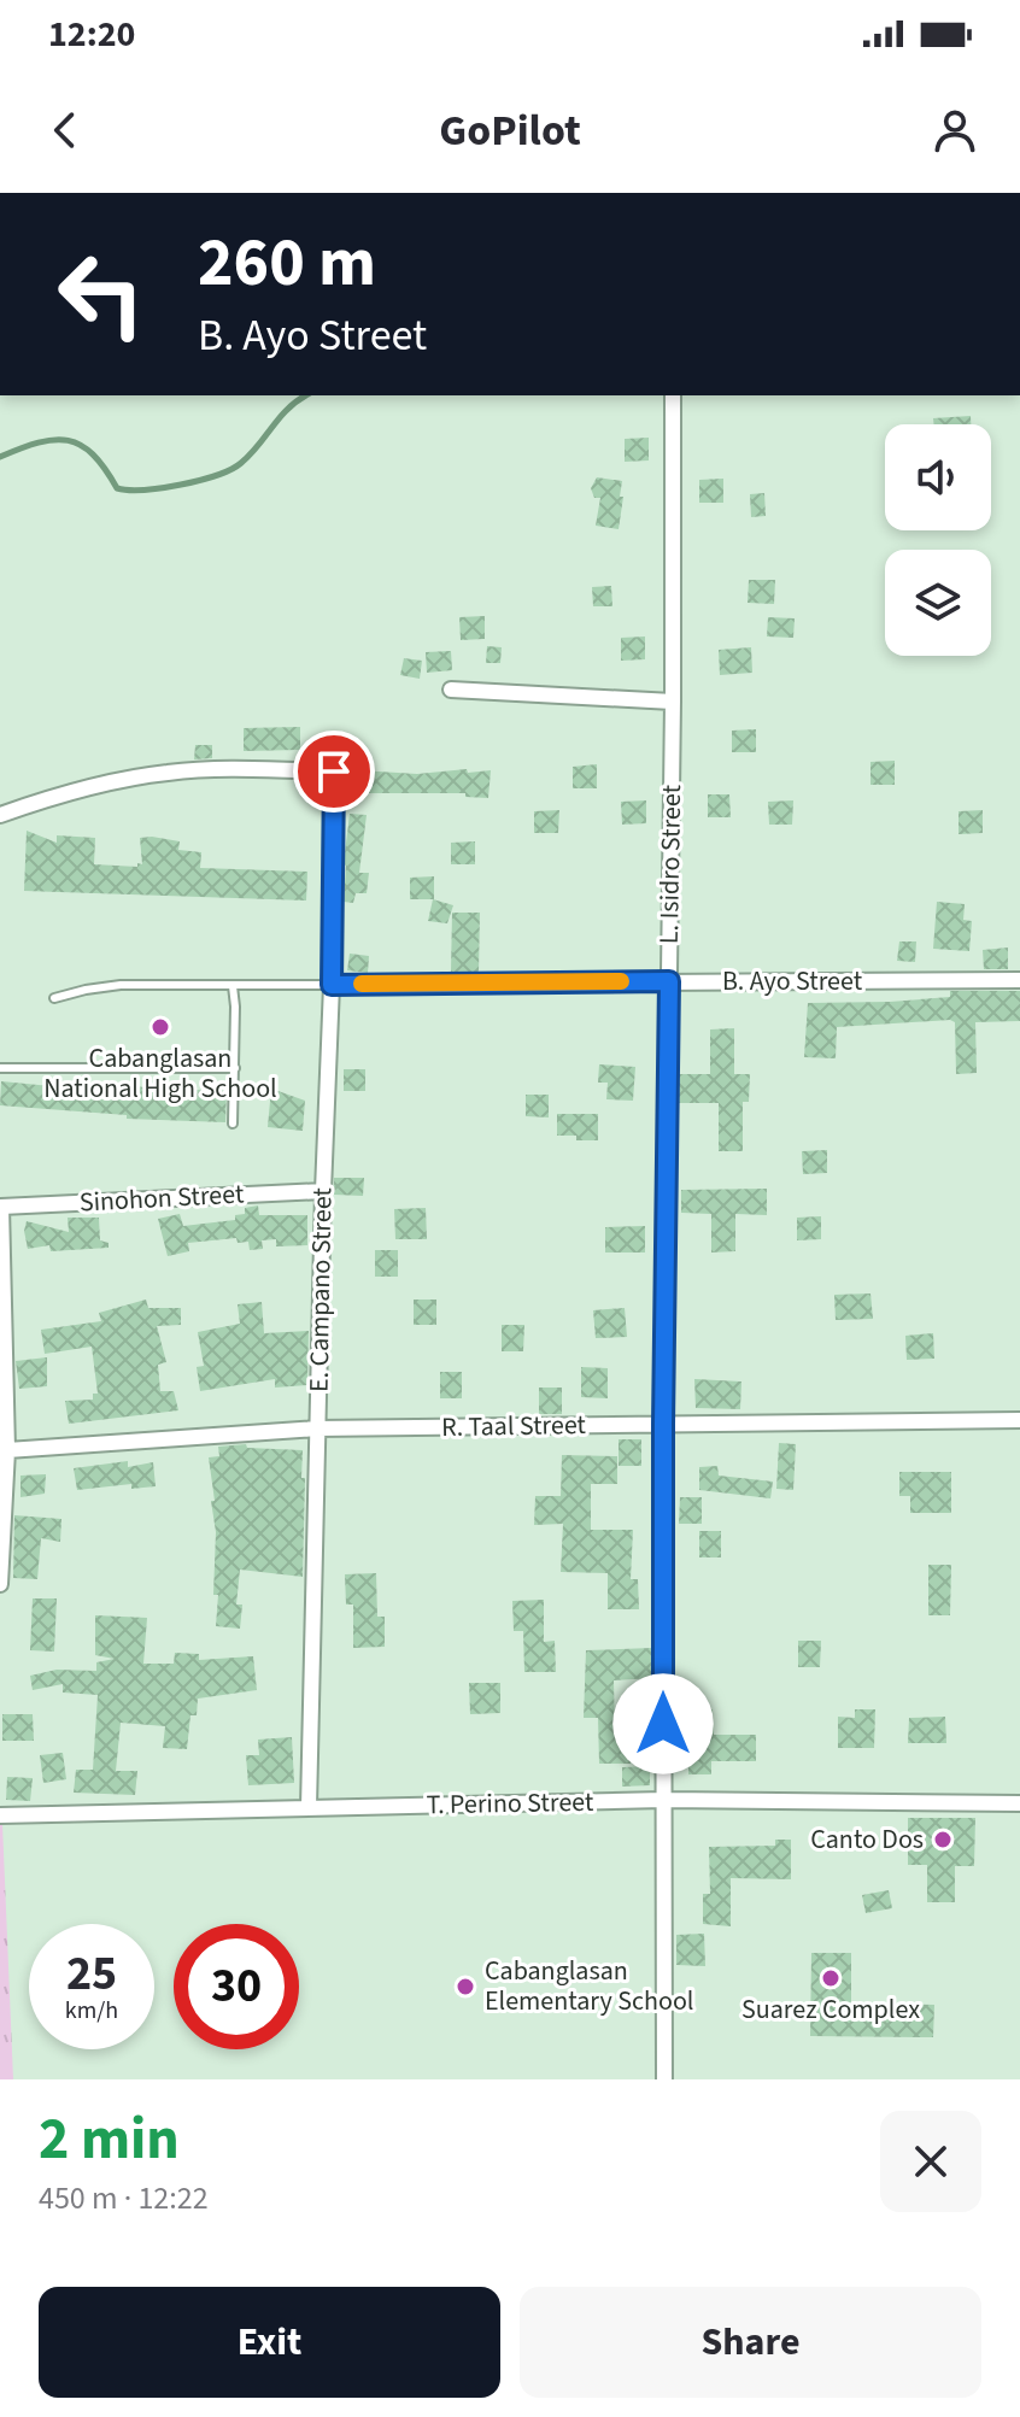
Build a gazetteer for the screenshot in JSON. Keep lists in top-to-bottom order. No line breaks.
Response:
{"streets":{"street":["L. Isidro Street","B. Ayo Street","Sinohon Street","E. Campano Street","R. Taal Street","T. Perino Street"]},"crossings":[["L. Isidro Street","B. Ayo Street"],["L. Isidro Street","R. Taal Street"],["L. Isidro Street","T. Perino Street"],["B. Ayo Street","E. Campano Street"],["Sinohon Street","E. Campano Street"],["E. Campano Street","R. Taal Street"],["E. Campano Street","T. Perino Street"]],"places":["Cabanglasan National High School","Canto Dos","Suarez Complex","Cabanglasan Elementary School"],"page":{"status":"12:20","header":"GoPilot","turn":["260 m","B. Ayo Street"],"speed":"25 km/h","limit":"30","heading":["2 min","450 m · 12:22"],"buttons":["Exit","Share"]}}
